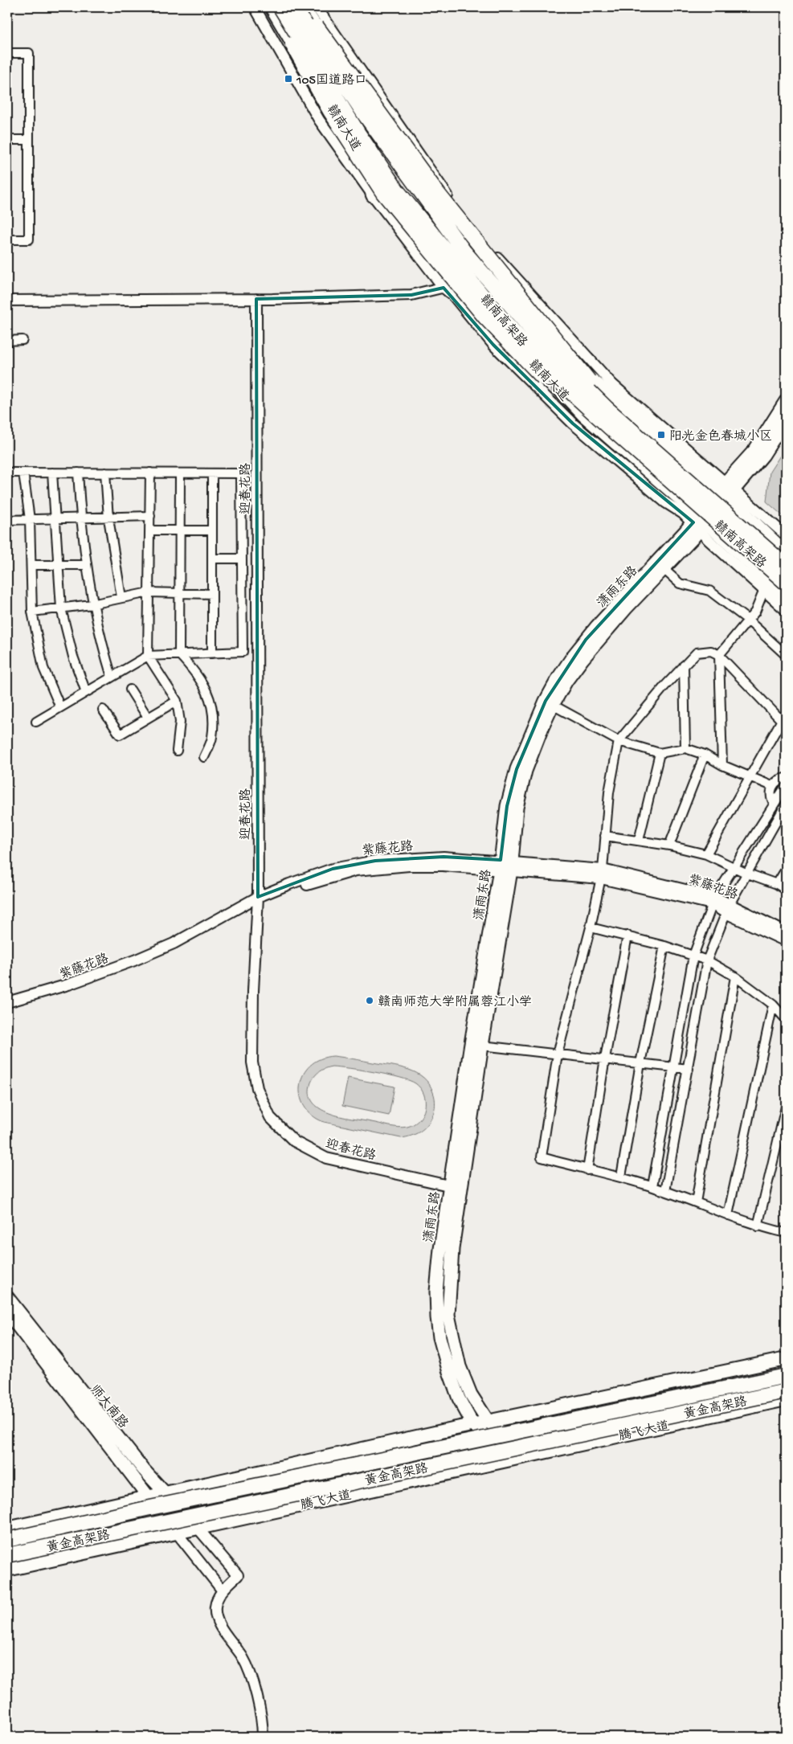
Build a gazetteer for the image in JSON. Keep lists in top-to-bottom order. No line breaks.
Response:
{"streets":{"highway":["赣南高架路","黄金高架路"],"main road":["赣南大道","潇雨东路","师大南路","腾飞大道"],"street":["迎春花路","紫藤花路"]},"crossings":[["赣南大道","潇雨东路"],["迎春花路","潇雨东路"],["迎春花路","紫藤花路"],["潇雨东路","紫藤花路"],["潇雨东路","腾飞大道"],["师大南路","腾飞大道"]],"places":{"transit":["105国道路口","阳光金色春城小区"],"other":["赣南师范大学附属蓉江小学"]}}
